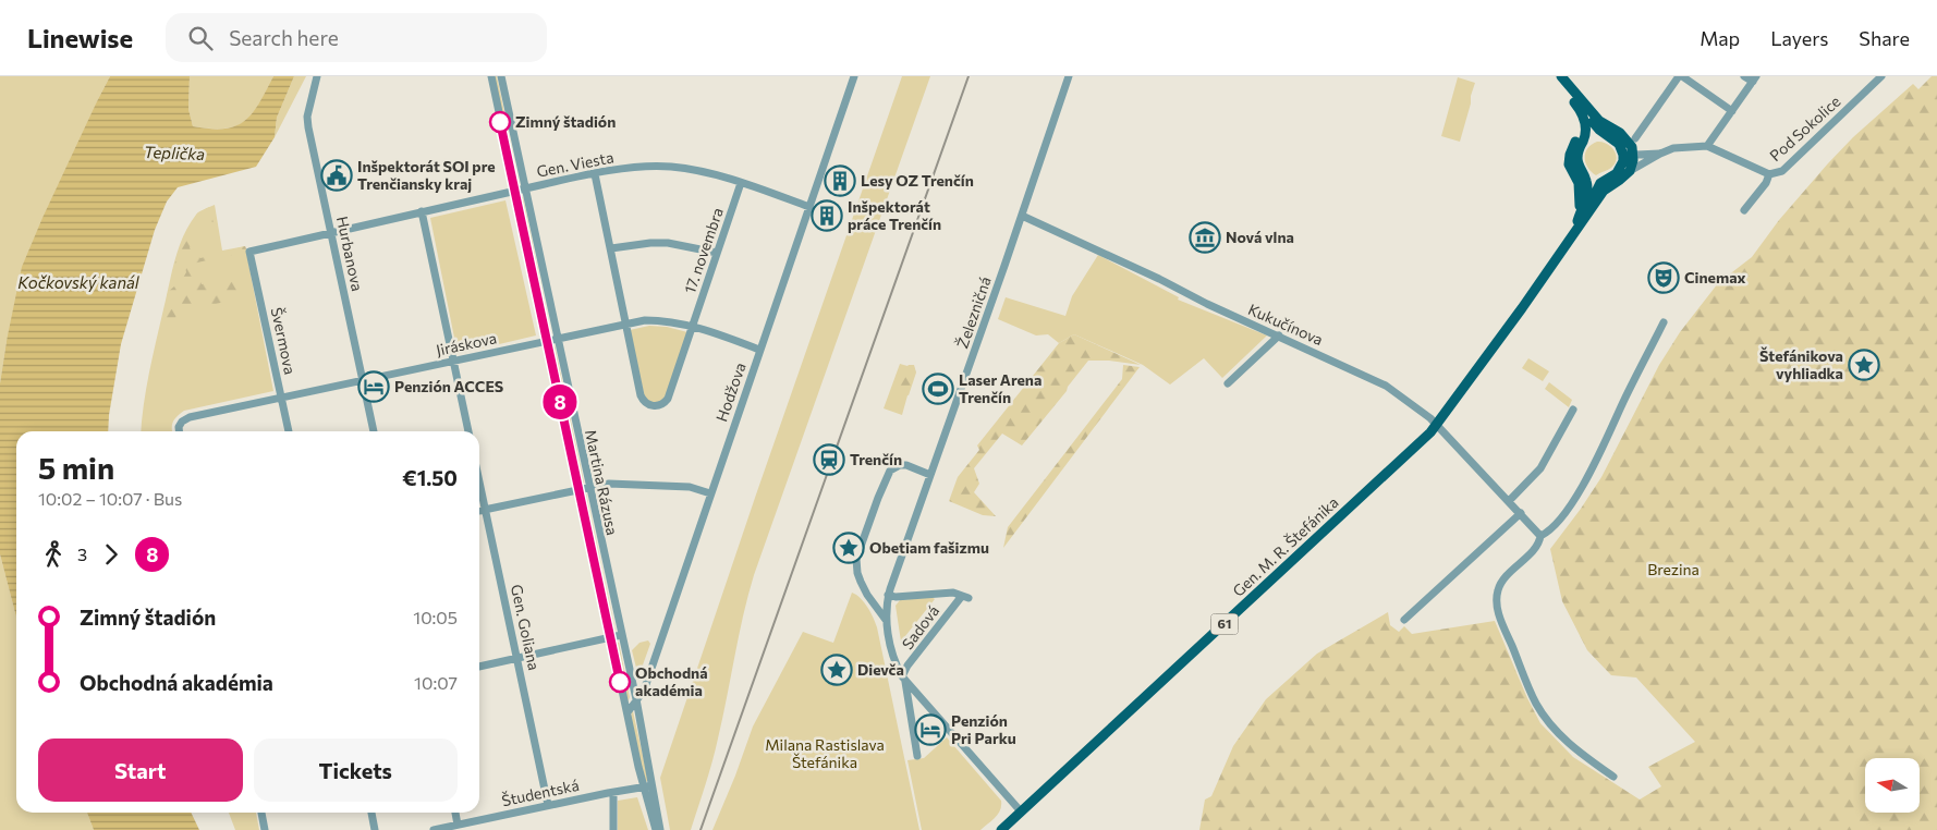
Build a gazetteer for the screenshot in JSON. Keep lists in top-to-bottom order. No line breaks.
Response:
{"streets":{"main road":["Gen. M. R. Štefánika","61"],"street":["Pod Sokolice","Gen. Viesta","17. novembra","Hurbanova","Železničná","Kukučínova","Švermova","Jiráskova","Hodžova","Martina Rázusa","Gen. Goliana","Sadová","Študentská"]},"crossings":[["Pod Sokolice","61"],["Gen. Viesta","17. novembra"],["Gen. Viesta","Hurbanova"],["Gen. Viesta","Švermova"],["Gen. Viesta","Hodžova"],["Gen. Viesta","Martina Rázusa"],["17. novembra","Jiráskova"],["Hurbanova","Jiráskova"],["Železničná","Kukučínova"],["Železničná","Sadová"],["Kukučínova","Gen. M. R. Štefánika"],["Kukučínova","61"],["Švermova","Jiráskova"],["Jiráskova","Hodžova"],["Jiráskova","Martina Rázusa"],["Hodžova","Martina Rázusa"],["Martina Rázusa","Študentská"],["Gen. M. R. Štefánika","61"],["Gen. Goliana","Študentská"]],"water":["Teplička","Kočkovský kanál"],"parks":["Brezina","Milana Rastislava Štefánika"],"places":{"other":["Zimný štadión","Obchodná akadémia"],"public building":["Inšpektorát SOI pre Trenčiansky kraj"],"building":["Lesy OZ Trenčín","Inšpektorát práce Trenčín"],"museum":["Nová vlna"],"theatre":["Cinemax"],"place":["Štefánikova vyhliadka","Obetiam fašizmu","Dievča"],"hotel":["Penzión ACCES","Penzión Pri Parku"],"sports":["Laser Arena Trenčín"],"station":["Trenčín"]},"lines":["bus line 8"],"north":"left","page":{"header":"Linewise","search":"Search here","nav":["Map","Layers","Share"],"on_map":"8","heading":["5 min","10:02 – 10:07 · Bus","€1.50"],"legs":["3","8"],"list":[{"name":"Zimný štadión","value":"10:05"},{"name":"Obchodná akadémia","value":"10:07"}],"buttons":["Start","Tickets"]}}
